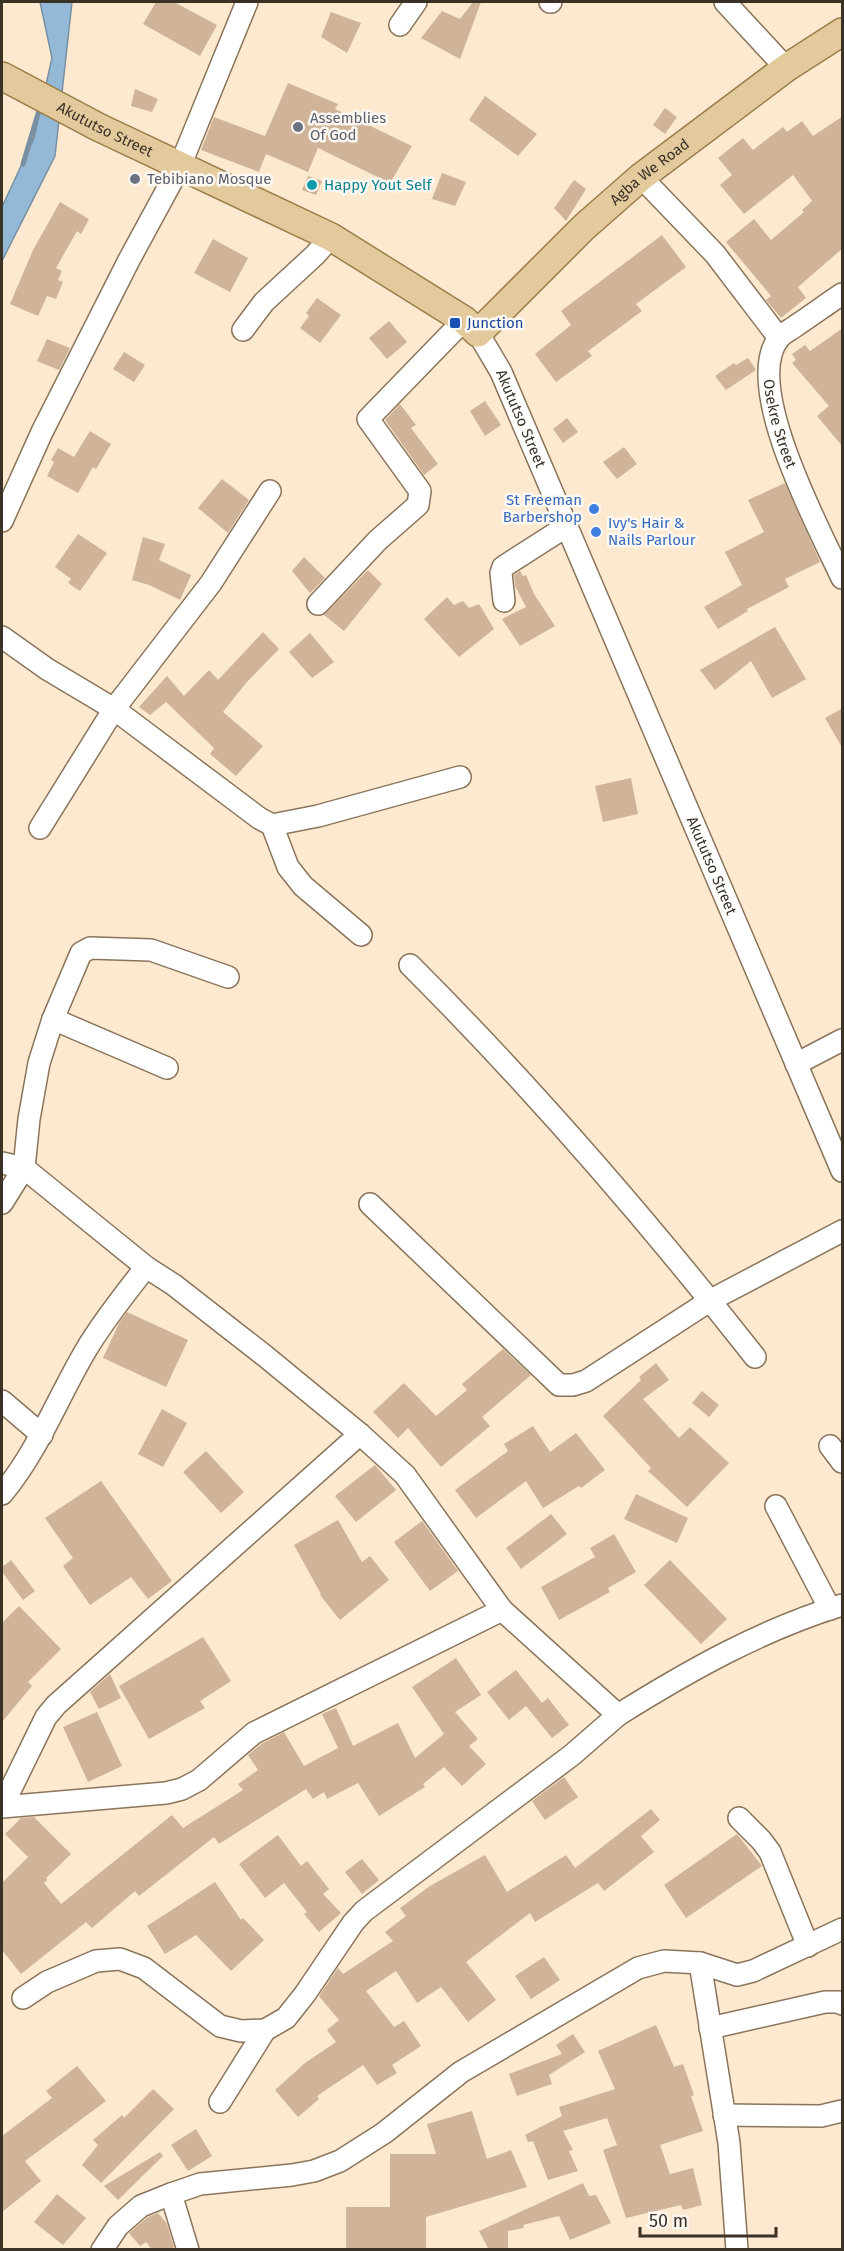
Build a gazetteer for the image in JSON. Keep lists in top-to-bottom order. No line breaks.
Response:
{"streets":{"main road":["Akututso Street","Agba We Road"],"street":["Osekre Street"]},"crossings":[["Akututso Street","Agba We Road"]],"places":{"other":["Assemblies Of God","Tebibiano Mosque","Happy Yout Self","St Freeman Barbershop","Ivy's Hair & Nails Parlour"],"transit":["Junction"]},"scale_bar":"50 m"}
